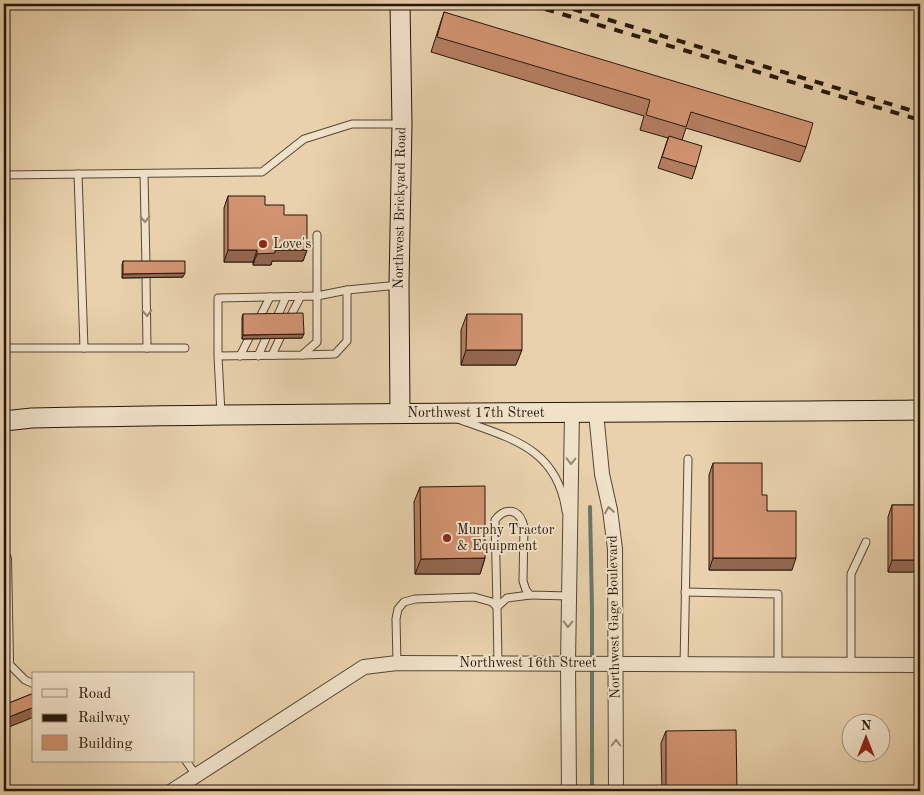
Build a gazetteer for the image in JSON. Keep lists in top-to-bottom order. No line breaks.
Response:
{"streets":{"main road":["Northwest Brickyard Road","Northwest 17th Street"],"street":["Northwest Gage Boulevard","Northwest 16th Street"]},"crossings":[["Northwest Brickyard Road","Northwest 17th Street"],["Northwest 17th Street","Northwest Gage Boulevard"],["Northwest Gage Boulevard","Northwest 16th Street"]],"places":["Love's","Murphy Tractor & Equipment"],"legend":["Road","Railway","Building"],"north":"top"}
